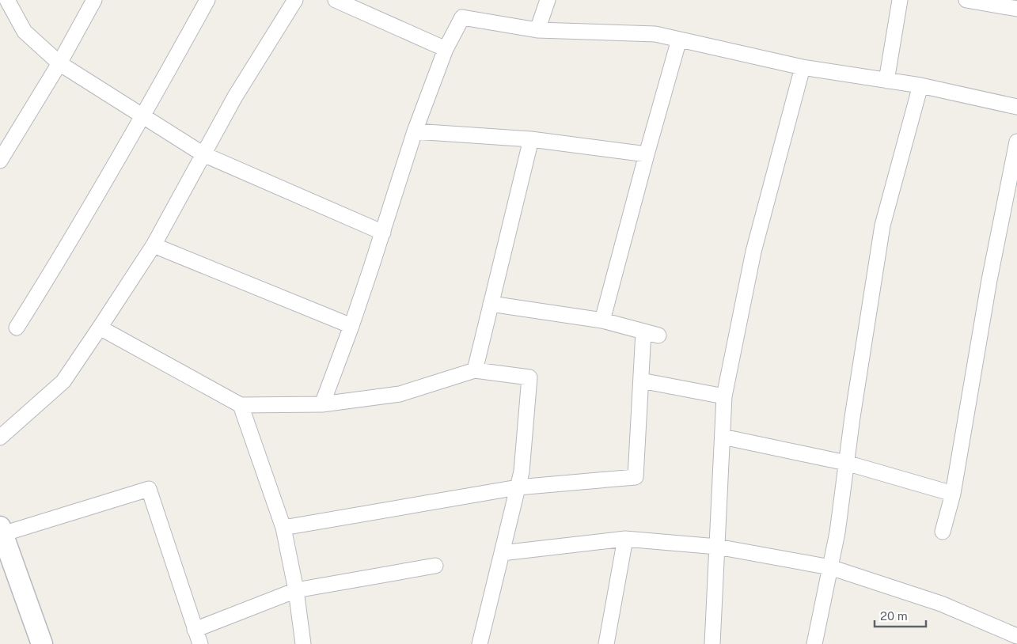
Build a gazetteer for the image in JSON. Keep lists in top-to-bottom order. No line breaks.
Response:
{"scale_bar":"20 m"}
